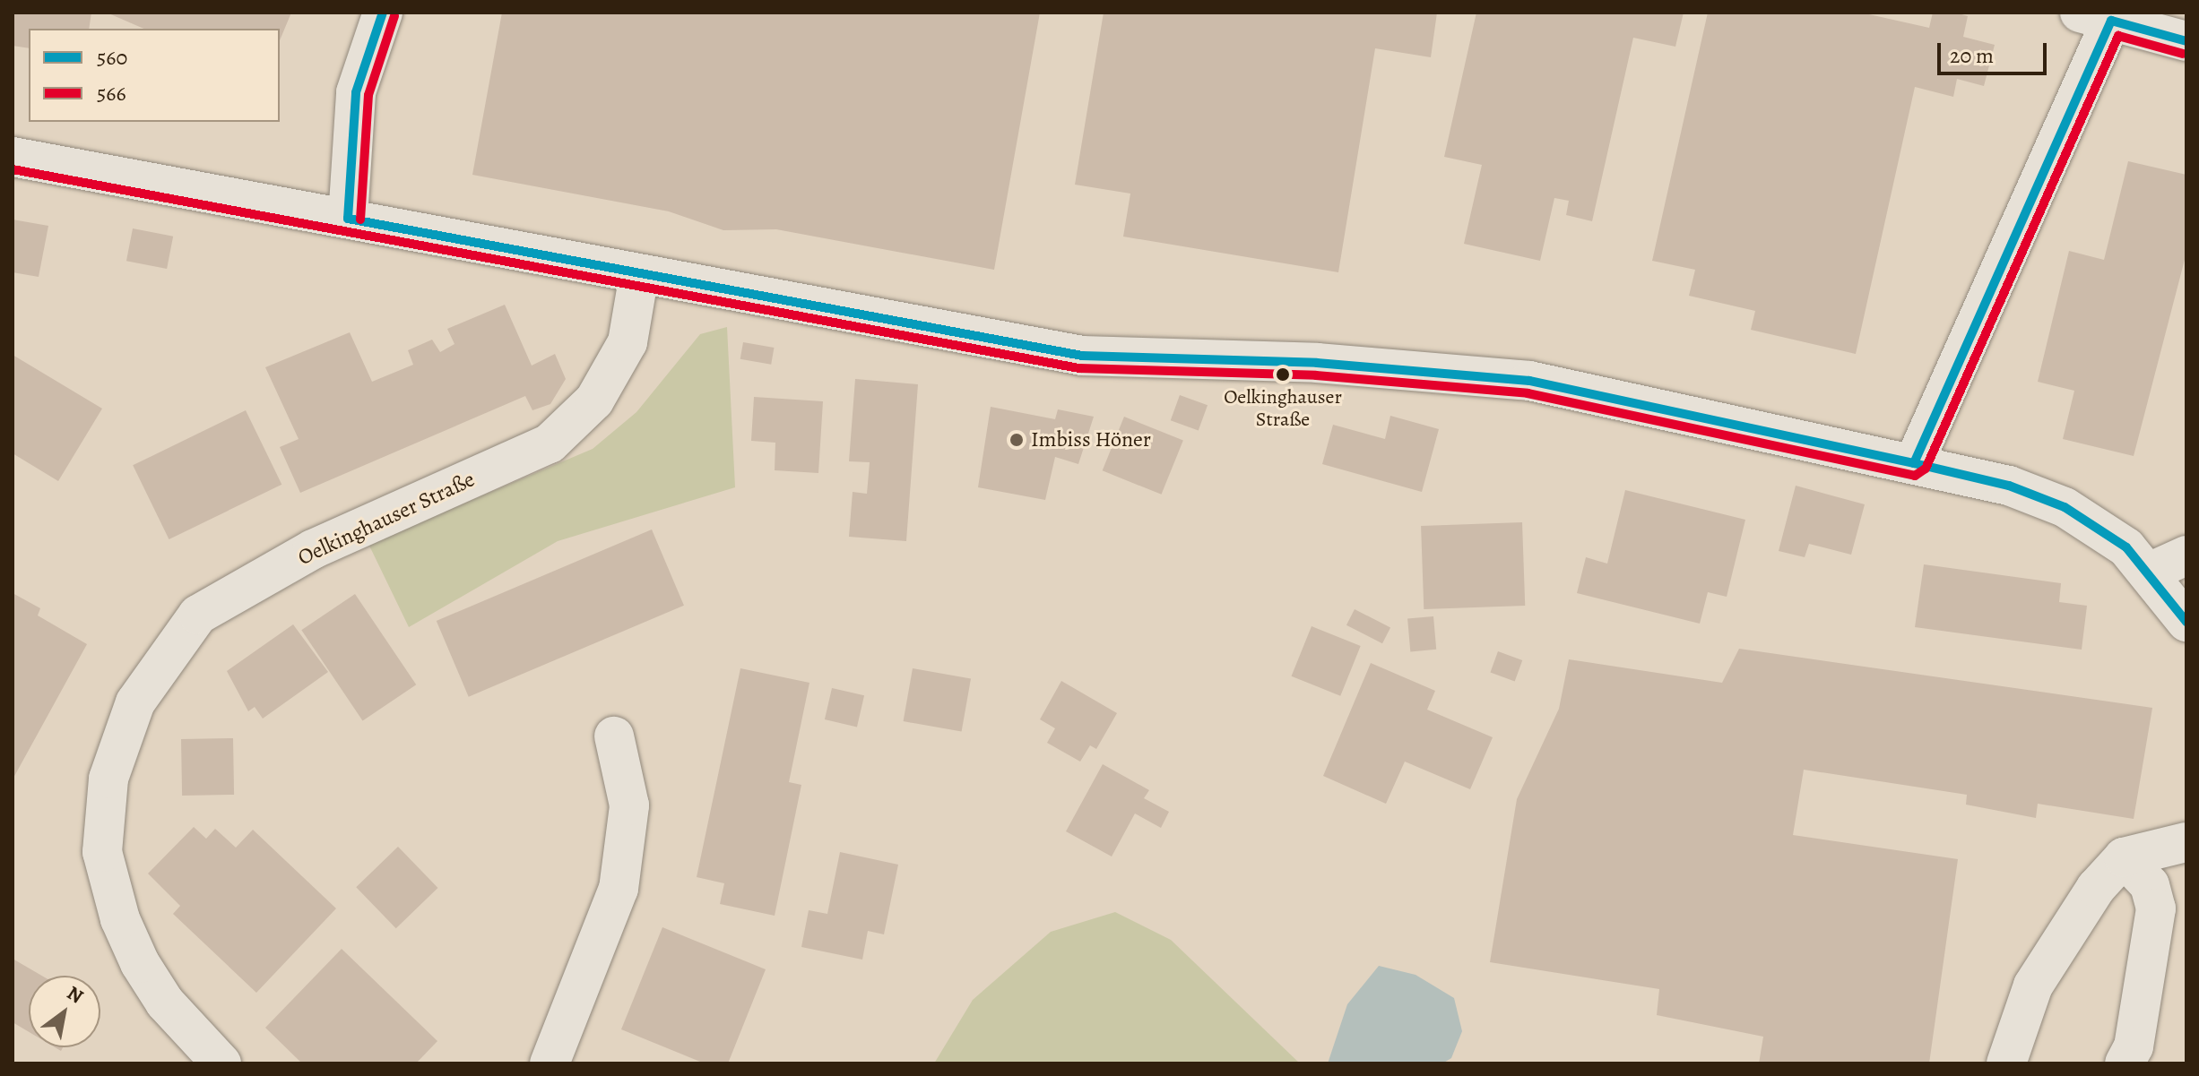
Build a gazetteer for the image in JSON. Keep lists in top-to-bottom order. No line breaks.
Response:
{"streets":{"street":["Oelkinghauser Straße"]},"places":["Oelkinghauser Straße","Imbiss Höner"],"lines":["transit line 560","transit line 566"],"legend":["560","566"],"scale_bar":"20 m","north":"top right"}
